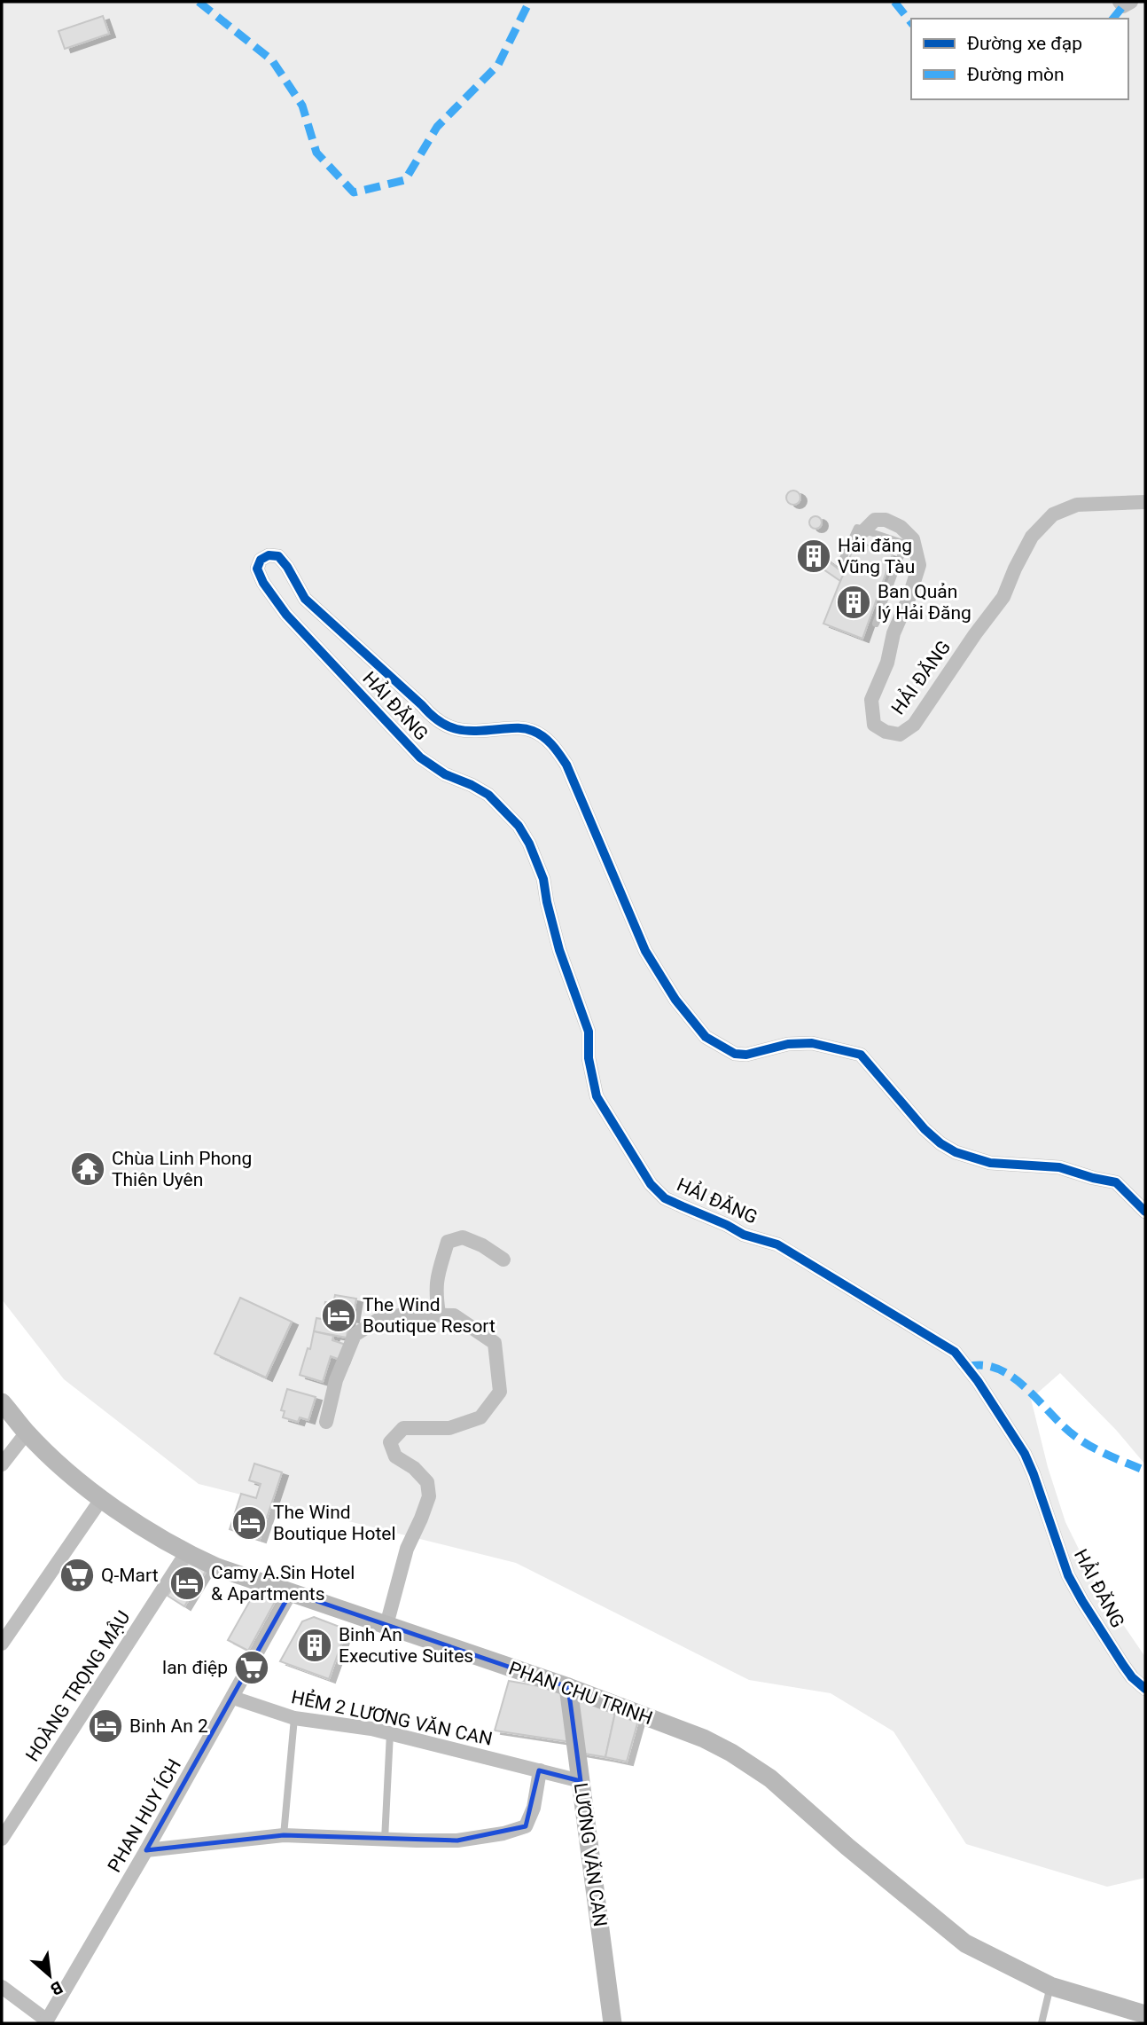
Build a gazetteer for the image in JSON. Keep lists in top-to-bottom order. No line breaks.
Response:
{"streets":{"main road":["PHAN CHU TRINH","LƯƠNG VĂN CAN"],"street":["HẢI ĐĂNG","HOÀNG TRỌNG MẬU","HẺM 2 LƯƠNG VĂN CAN","PHAN HUY ÍCH"]},"crossings":[["HOÀNG TRỌNG MẬU","PHAN CHU TRINH"],["PHAN CHU TRINH","PHAN HUY ÍCH"],["PHAN CHU TRINH","LƯƠNG VĂN CAN"],["HẺM 2 LƯƠNG VĂN CAN","PHAN HUY ÍCH"],["HẺM 2 LƯƠNG VĂN CAN","LƯƠNG VĂN CAN"]],"places":{"building":["Hải đăng Vũng Tàu","Ban Quản lý Hải Đăng","Binh An Executive Suites"],"temple":["Chùa Linh Phong Thiên Uyên"],"hotel":["The Wind Boutique Resort","The Wind Boutique Hotel","Camy A.Sin Hotel & Apartments","Binh An 2"],"supermarket":["Q-Mart","lan điệp"]},"legend":["Đường xe đạp","Đường mòn"],"north":"bottom right"}
